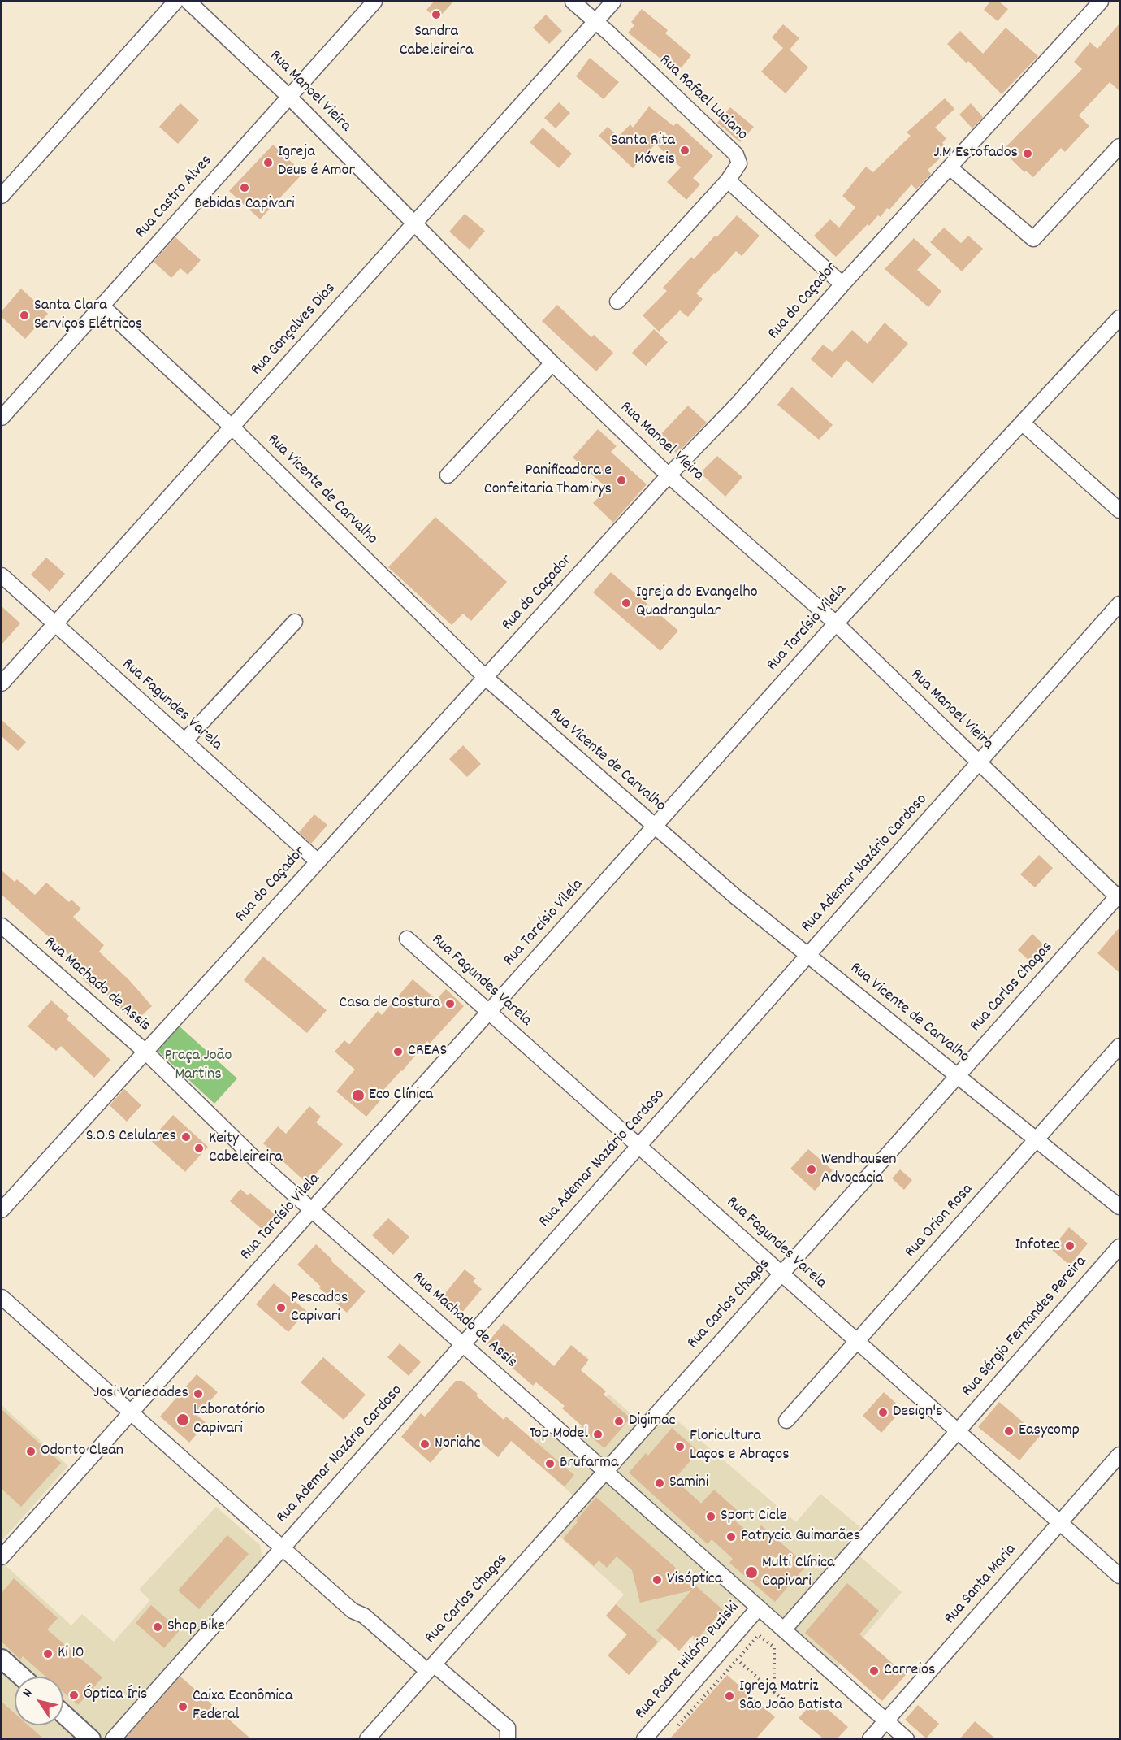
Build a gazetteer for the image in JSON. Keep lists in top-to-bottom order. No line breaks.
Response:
{"streets":{"street":["Rua Manoel Vieira","Rua Rafael Luciano","Rua Castro Alves","Rua do Caçador","Rua Gonçalves Dias","Rua Vicente de Carvalho","Rua Tarcísio Vilela","Rua Fagundes Varela","Rua Ademar Nazário Cardoso","Rua Machado de Assis","Rua Carlos Chagas","Rua Orion Rosa","Rua Sérgio Fernandes Pereira","Rua Santa Maria","Rua Padre Hilário Puziski"]},"crossings":[["Rua Manoel Vieira","Rua Castro Alves"],["Rua Manoel Vieira","Rua do Caçador"],["Rua Manoel Vieira","Rua Gonçalves Dias"],["Rua Manoel Vieira","Rua Tarcísio Vilela"],["Rua Manoel Vieira","Rua Ademar Nazário Cardoso"],["Rua Manoel Vieira","Rua Carlos Chagas"],["Rua Rafael Luciano","Rua Gonçalves Dias"],["Rua Castro Alves","Rua Vicente de Carvalho"],["Rua do Caçador","Rua Vicente de Carvalho"],["Rua do Caçador","Rua Fagundes Varela"],["Rua do Caçador","Rua Machado de Assis"],["Rua Gonçalves Dias","Rua Vicente de Carvalho"],["Rua Gonçalves Dias","Rua Fagundes Varela"],["Rua Vicente de Carvalho","Rua Tarcísio Vilela"],["Rua Vicente de Carvalho","Rua Ademar Nazário Cardoso"],["Rua Vicente de Carvalho","Rua Carlos Chagas"],["Rua Vicente de Carvalho","Rua Orion Rosa"],["Rua Tarcísio Vilela","Rua Fagundes Varela"],["Rua Tarcísio Vilela","Rua Machado de Assis"],["Rua Fagundes Varela","Rua Ademar Nazário Cardoso"],["Rua Fagundes Varela","Rua Carlos Chagas"],["Rua Fagundes Varela","Rua Orion Rosa"],["Rua Fagundes Varela","Rua Sérgio Fernandes Pereira"],["Rua Fagundes Varela","Rua Santa Maria"],["Rua Ademar Nazário Cardoso","Rua Machado de Assis"],["Rua Machado de Assis","Rua Carlos Chagas"],["Rua Machado de Assis","Rua Sérgio Fernandes Pereira"],["Rua Machado de Assis","Rua Santa Maria"],["Rua Machado de Assis","Rua Padre Hilário Puziski"]],"parks":["Praça João Martins"],"places":["Sandra Cabeleireira","Santa Rita Móveis","J.M Estofados","Igreja Deus é Amor","Bebidas Capivari","Santa Clara Serviços Elétricos","Panificadora e Confeitaria Thamirys","Igreja do Evangelho Quadrangular","Casa de Costura","CREAS","Eco Clínica","S.O.S Celulares","Keity Cabeleireira","Wendhausen Advocacia","Infotec","Pescados Capivari","Josi Variedades","Design's","Laboratório Capivari","Digimac","Easycomp","Top Model","Noriahc","Floricultura Laços e Abraços","Odonto Clean","Brufarma","Samini","Sport Cicle","Patrycia Guimarães","Multi Clínica Capivari","Visóptica","Shop Bike","Ki 10","Correios","Óptica Íris","Igreja Matriz São João Batista","Caixa Econômica Federal"],"north":"top left"}
